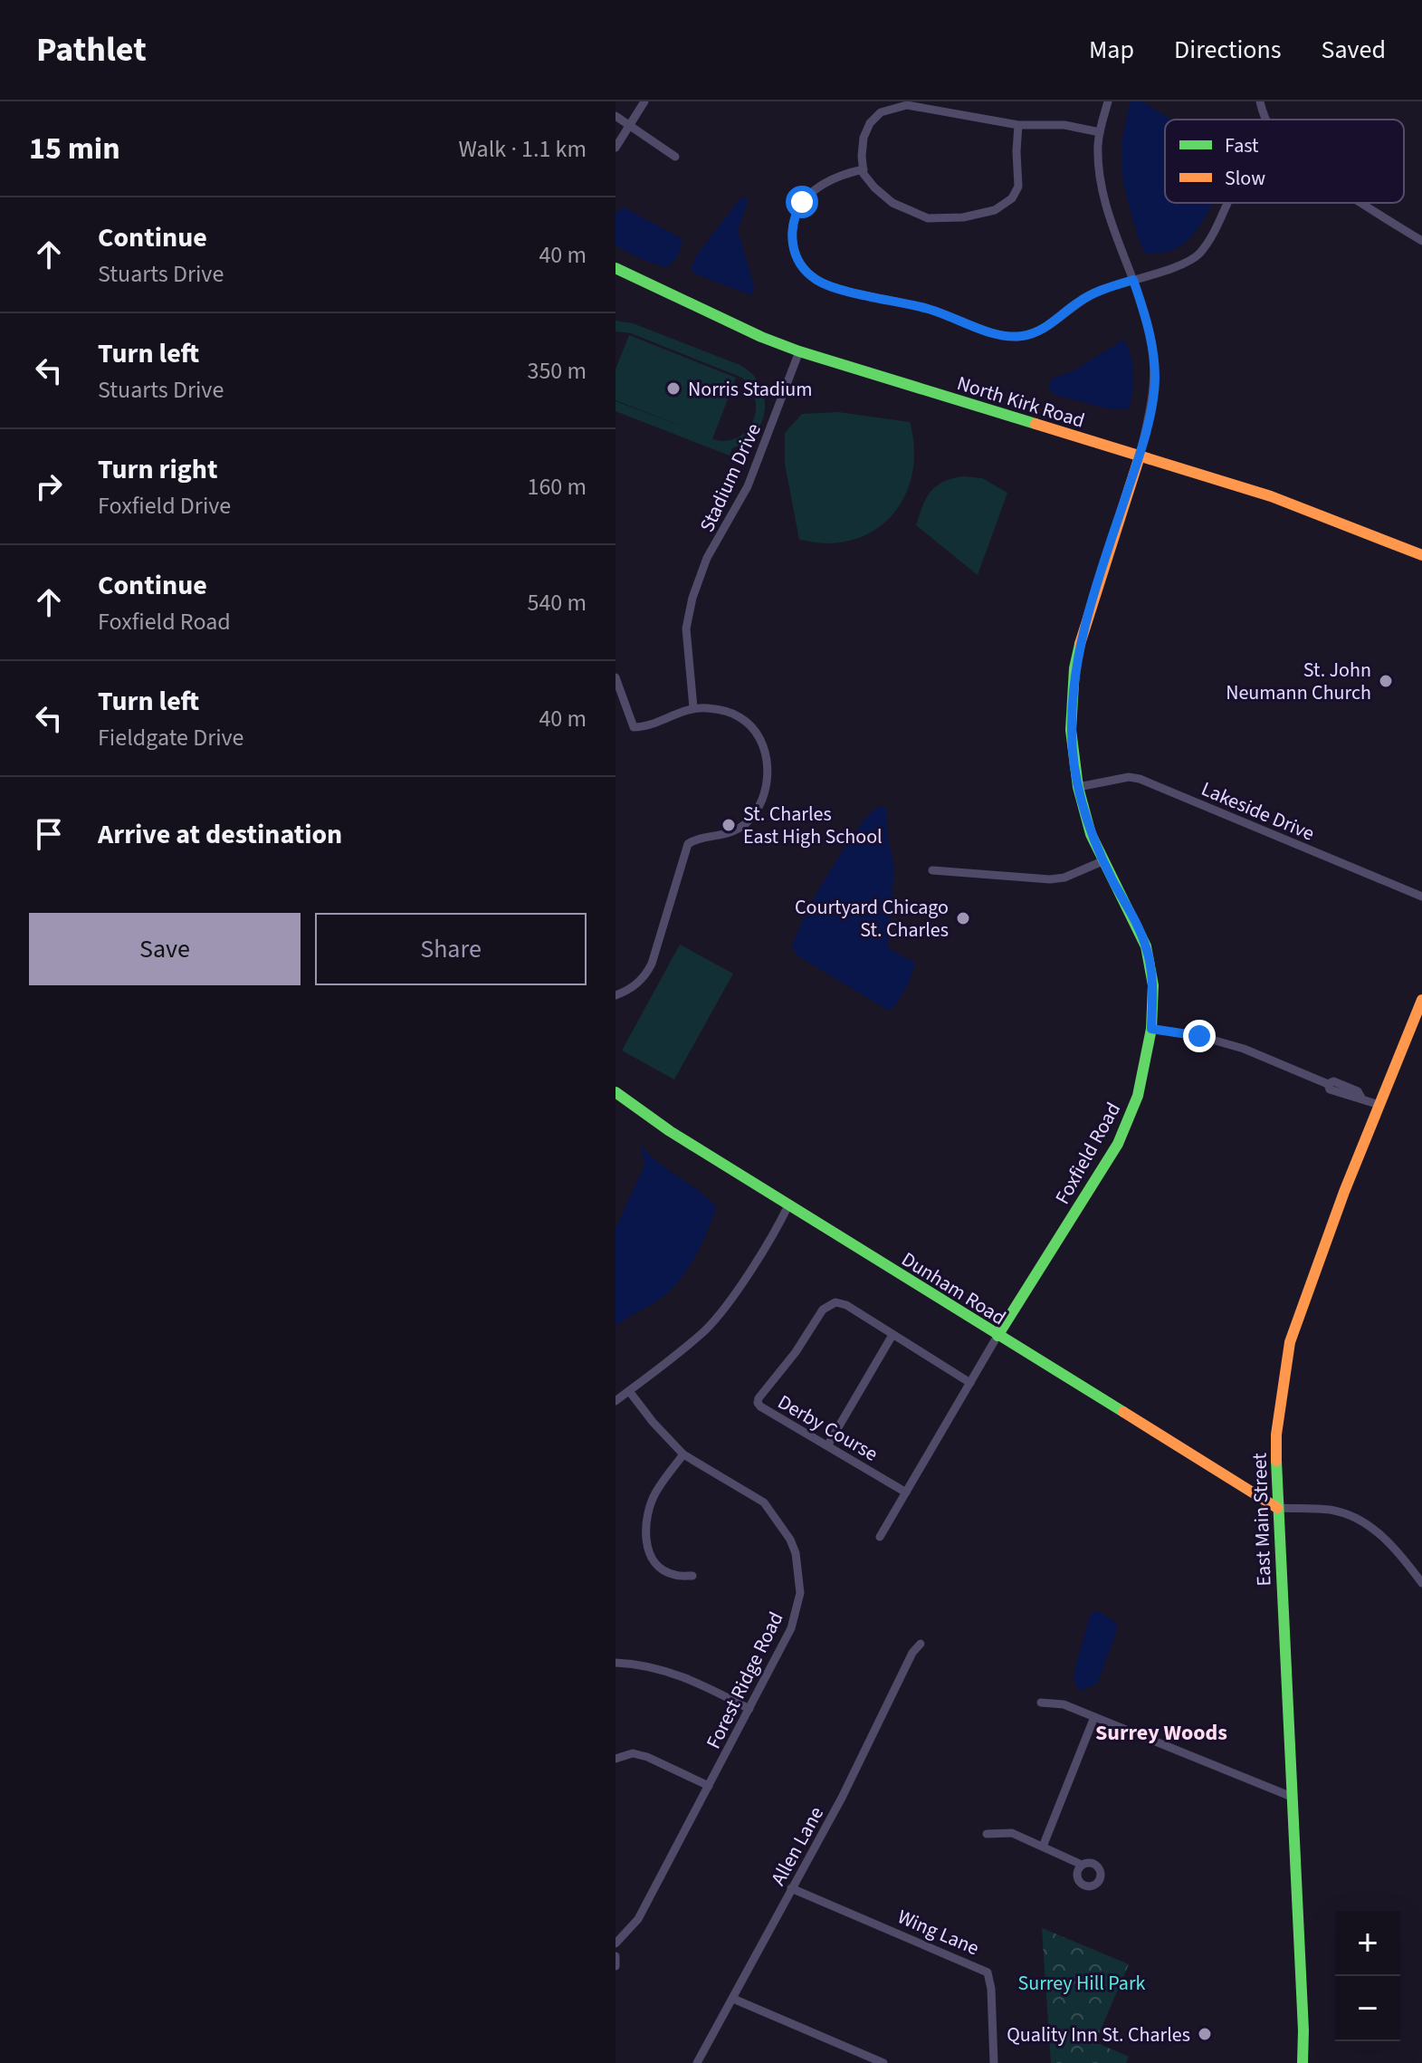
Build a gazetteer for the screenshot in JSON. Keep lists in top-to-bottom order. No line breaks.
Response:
{"streets":{"main road":["North Kirk Road","Foxfield Road","Dunham Road","East Main Street"],"street":["Stadium Drive","Lakeside Drive","Derby Course","Forest Ridge Road","Allen Lane","Wing Lane"]},"crossings":[["North Kirk Road","Stadium Drive"],["North Kirk Road","Foxfield Road"],["Lakeside Drive","Foxfield Road"],["Foxfield Road","Dunham Road"],["Foxfield Road","Derby Course"],["Dunham Road","East Main Street"],["Allen Lane","Wing Lane"]],"districts":["Surrey Woods"],"parks":["Surrey Hill Park"],"places":["Norris Stadium","St. John Neumann Church","St. Charles East High School","Courtyard Chicago St. Charles","Quality Inn St. Charles"],"legend":["Fast","Slow"],"page":{"header":"Pathlet","nav":["Map","Directions","Saved"],"heading":["15 min","Walk · 1.1 km"],"list":[["Continue","Stuarts Drive","40 m"],["Turn left","Stuarts Drive","350 m"],["Turn right","Foxfield Drive","160 m"],["Continue","Foxfield Road","540 m"],["Turn left","Fieldgate Drive","40 m"],"Arrive at destination"],"buttons":["Save","Share"],"map_buttons":["+","−"]}}
